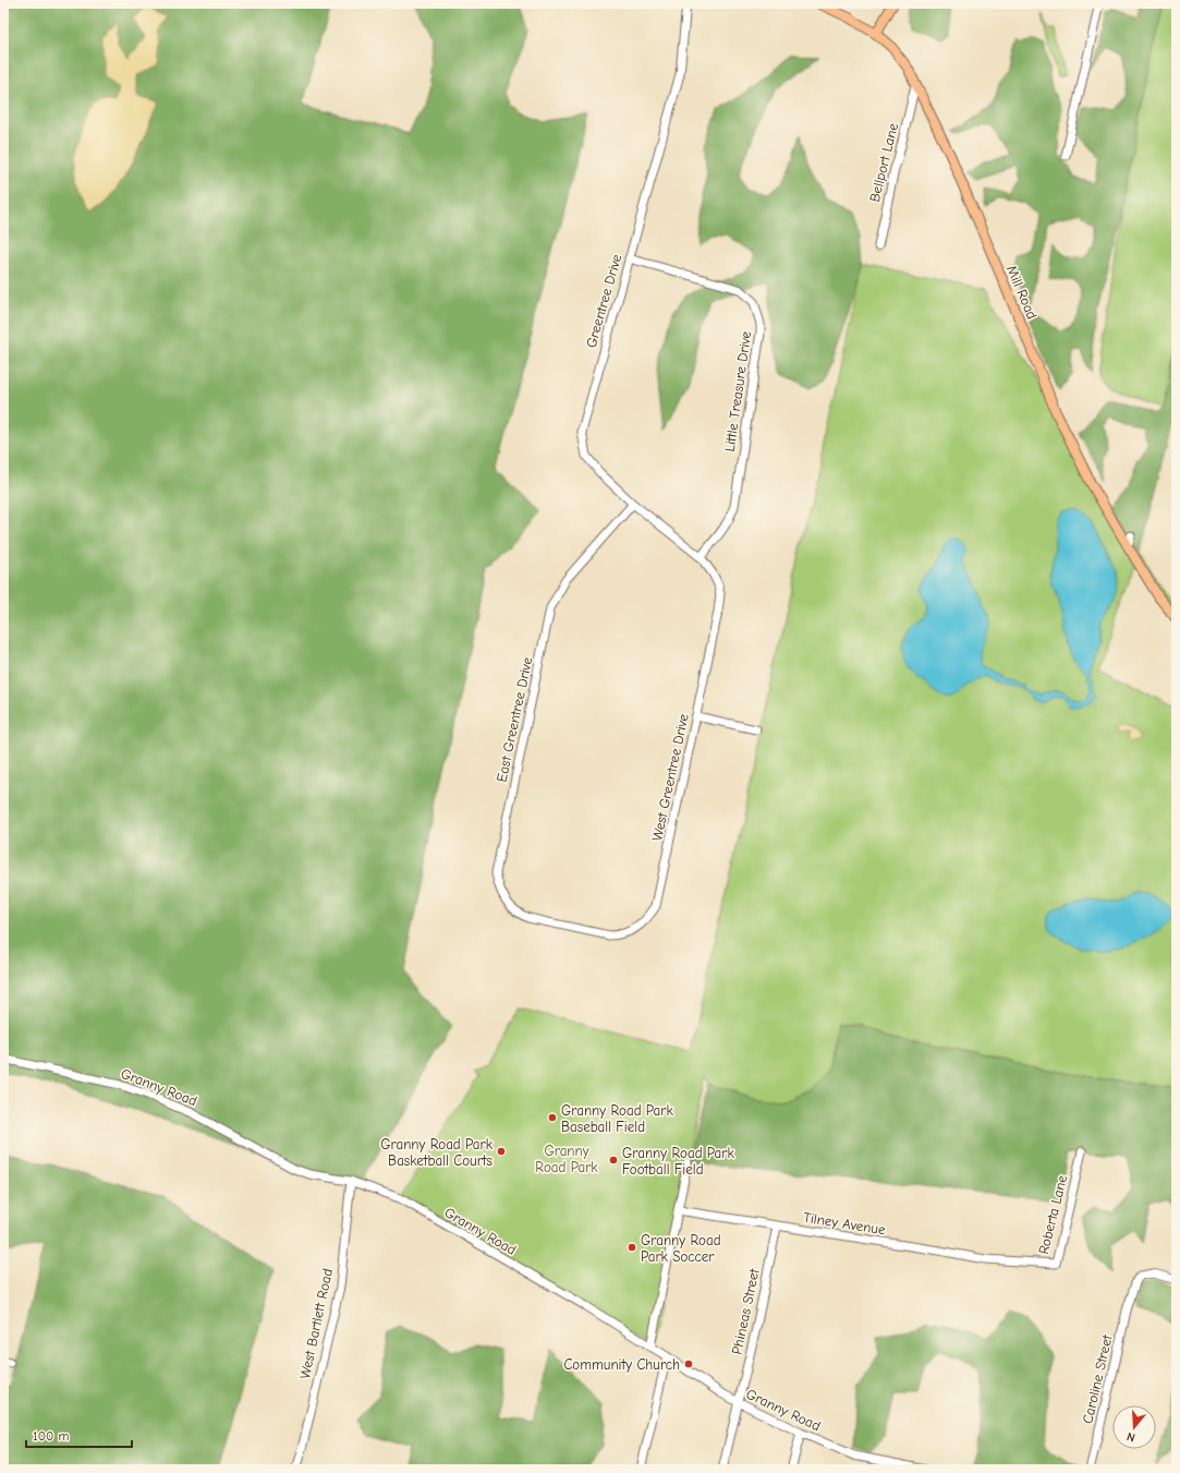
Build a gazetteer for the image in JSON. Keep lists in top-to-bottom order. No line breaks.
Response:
{"streets":{"main road":["Mill Road"],"street":["Bellport Lane","Greentree Drive","Little Treasure Drive","East Greentree Drive","West Greentree Drive","Granny Road","Roberta Lane","Tilney Avenue","Phineas Street","West Bartlett Road","Caroline Street"]},"crossings":[["Bellport Lane","Mill Road"],["Greentree Drive","Little Treasure Drive"],["Greentree Drive","East Greentree Drive"],["Greentree Drive","West Greentree Drive"],["Little Treasure Drive","West Greentree Drive"],["East Greentree Drive","West Greentree Drive"],["Granny Road","Phineas Street"],["Granny Road","West Bartlett Road"],["Roberta Lane","Tilney Avenue"],["Tilney Avenue","Phineas Street"]],"parks":["Granny Road Park"],"places":["Granny Road Park Baseball Field","Granny Road Park Basketball Courts","Granny Road Park Football Field","Granny Road Park Soccer","Community Church"],"scale_bar":"100 m","north":"bottom"}
